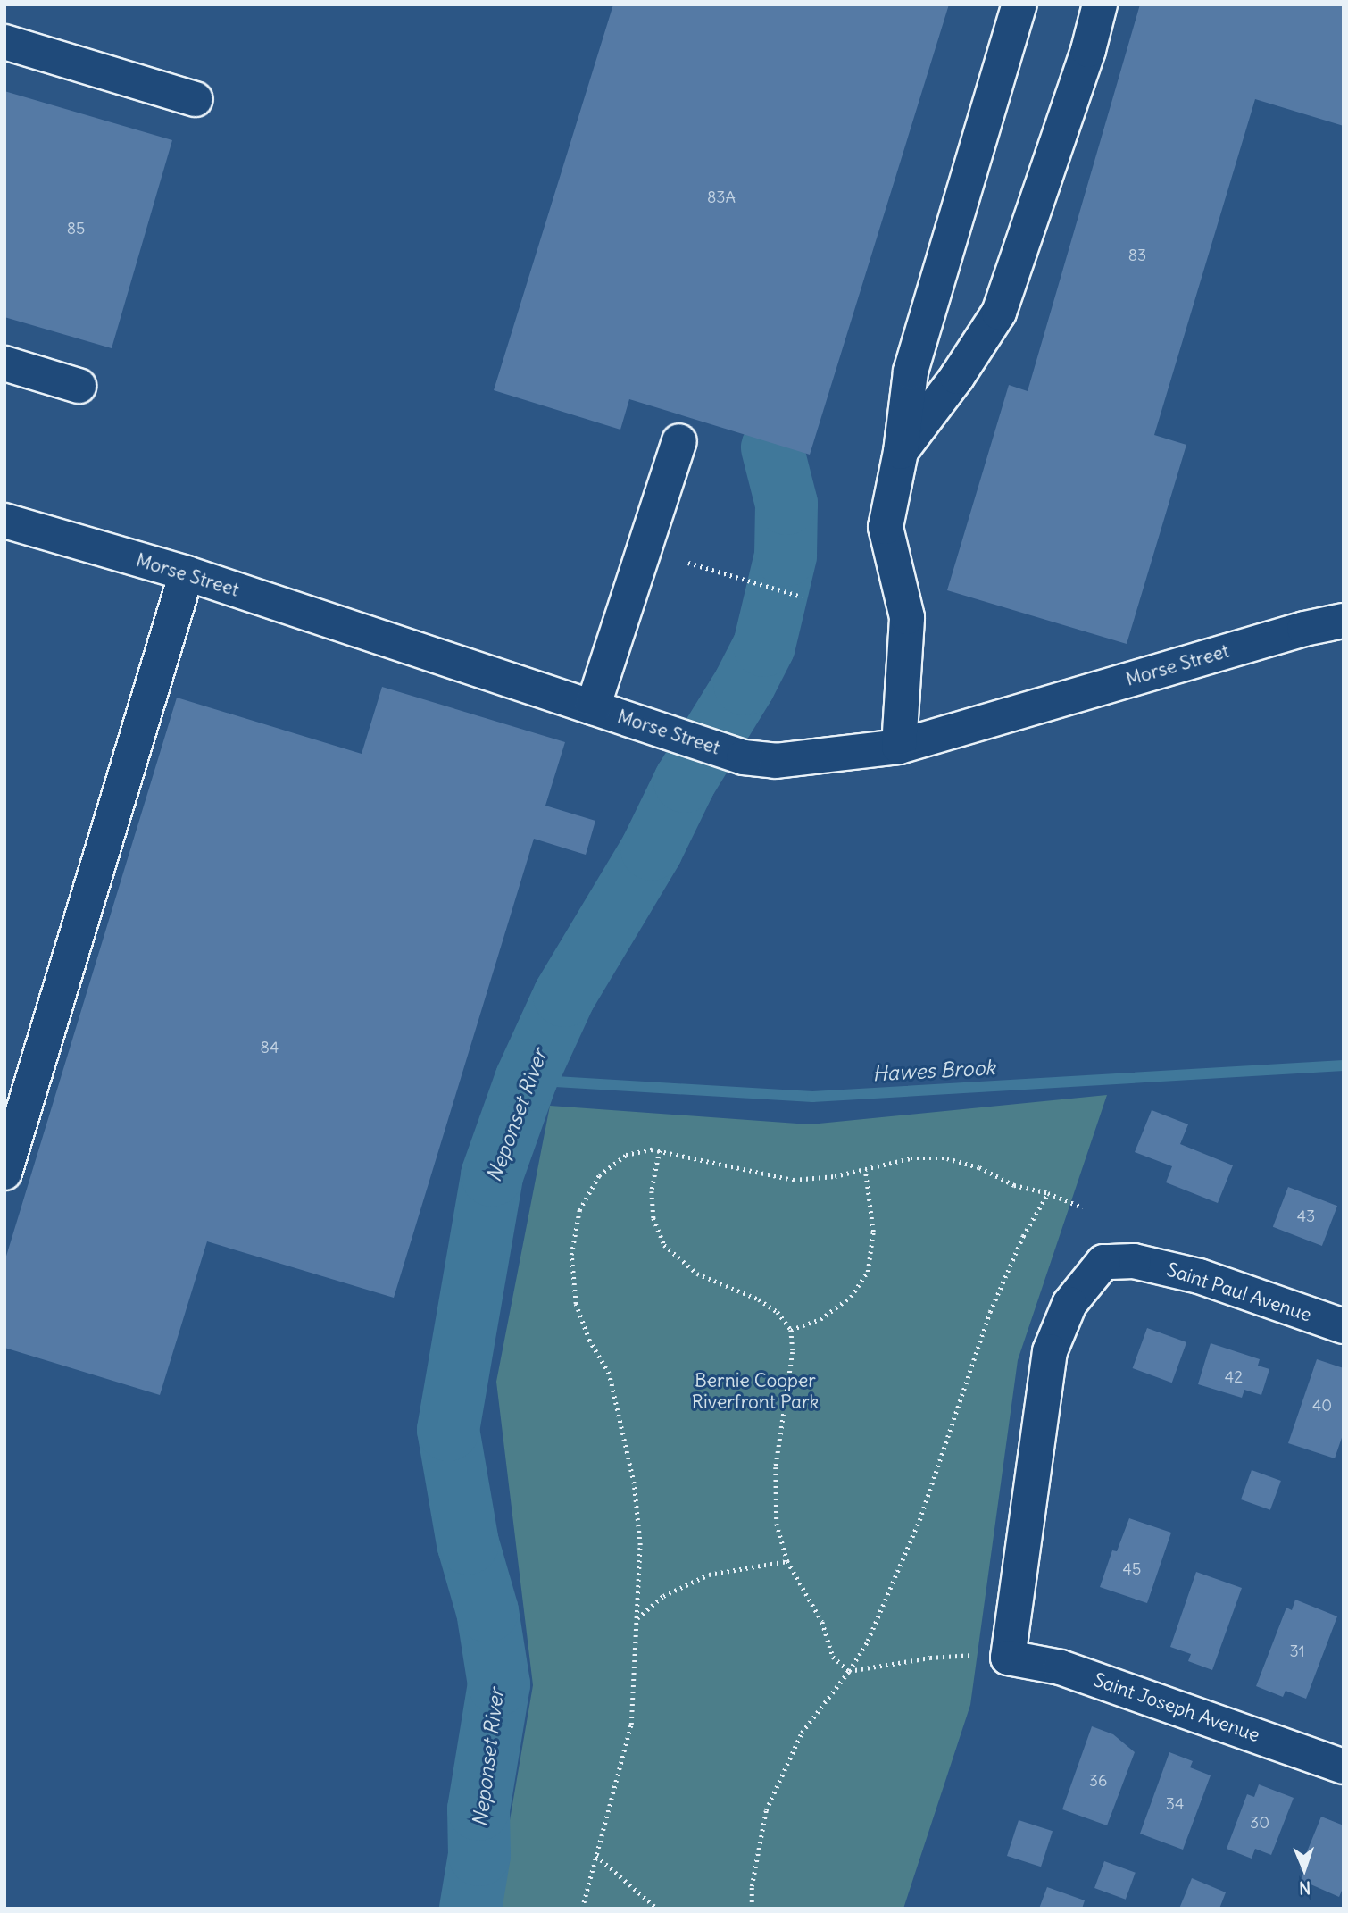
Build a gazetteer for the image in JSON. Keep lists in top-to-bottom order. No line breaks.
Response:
{"streets":{"street":["Morse Street","Saint Paul Avenue","Saint Joseph Avenue"]},"crossings":[["Saint Paul Avenue","Saint Joseph Avenue"]],"water":["Hawes Brook","Neponset River"],"parks":["Bernie Cooper Riverfront Park"],"house_numbers":["83A","85","83","84","43","42","40","45","31","36","34","30"],"north":"bottom"}
